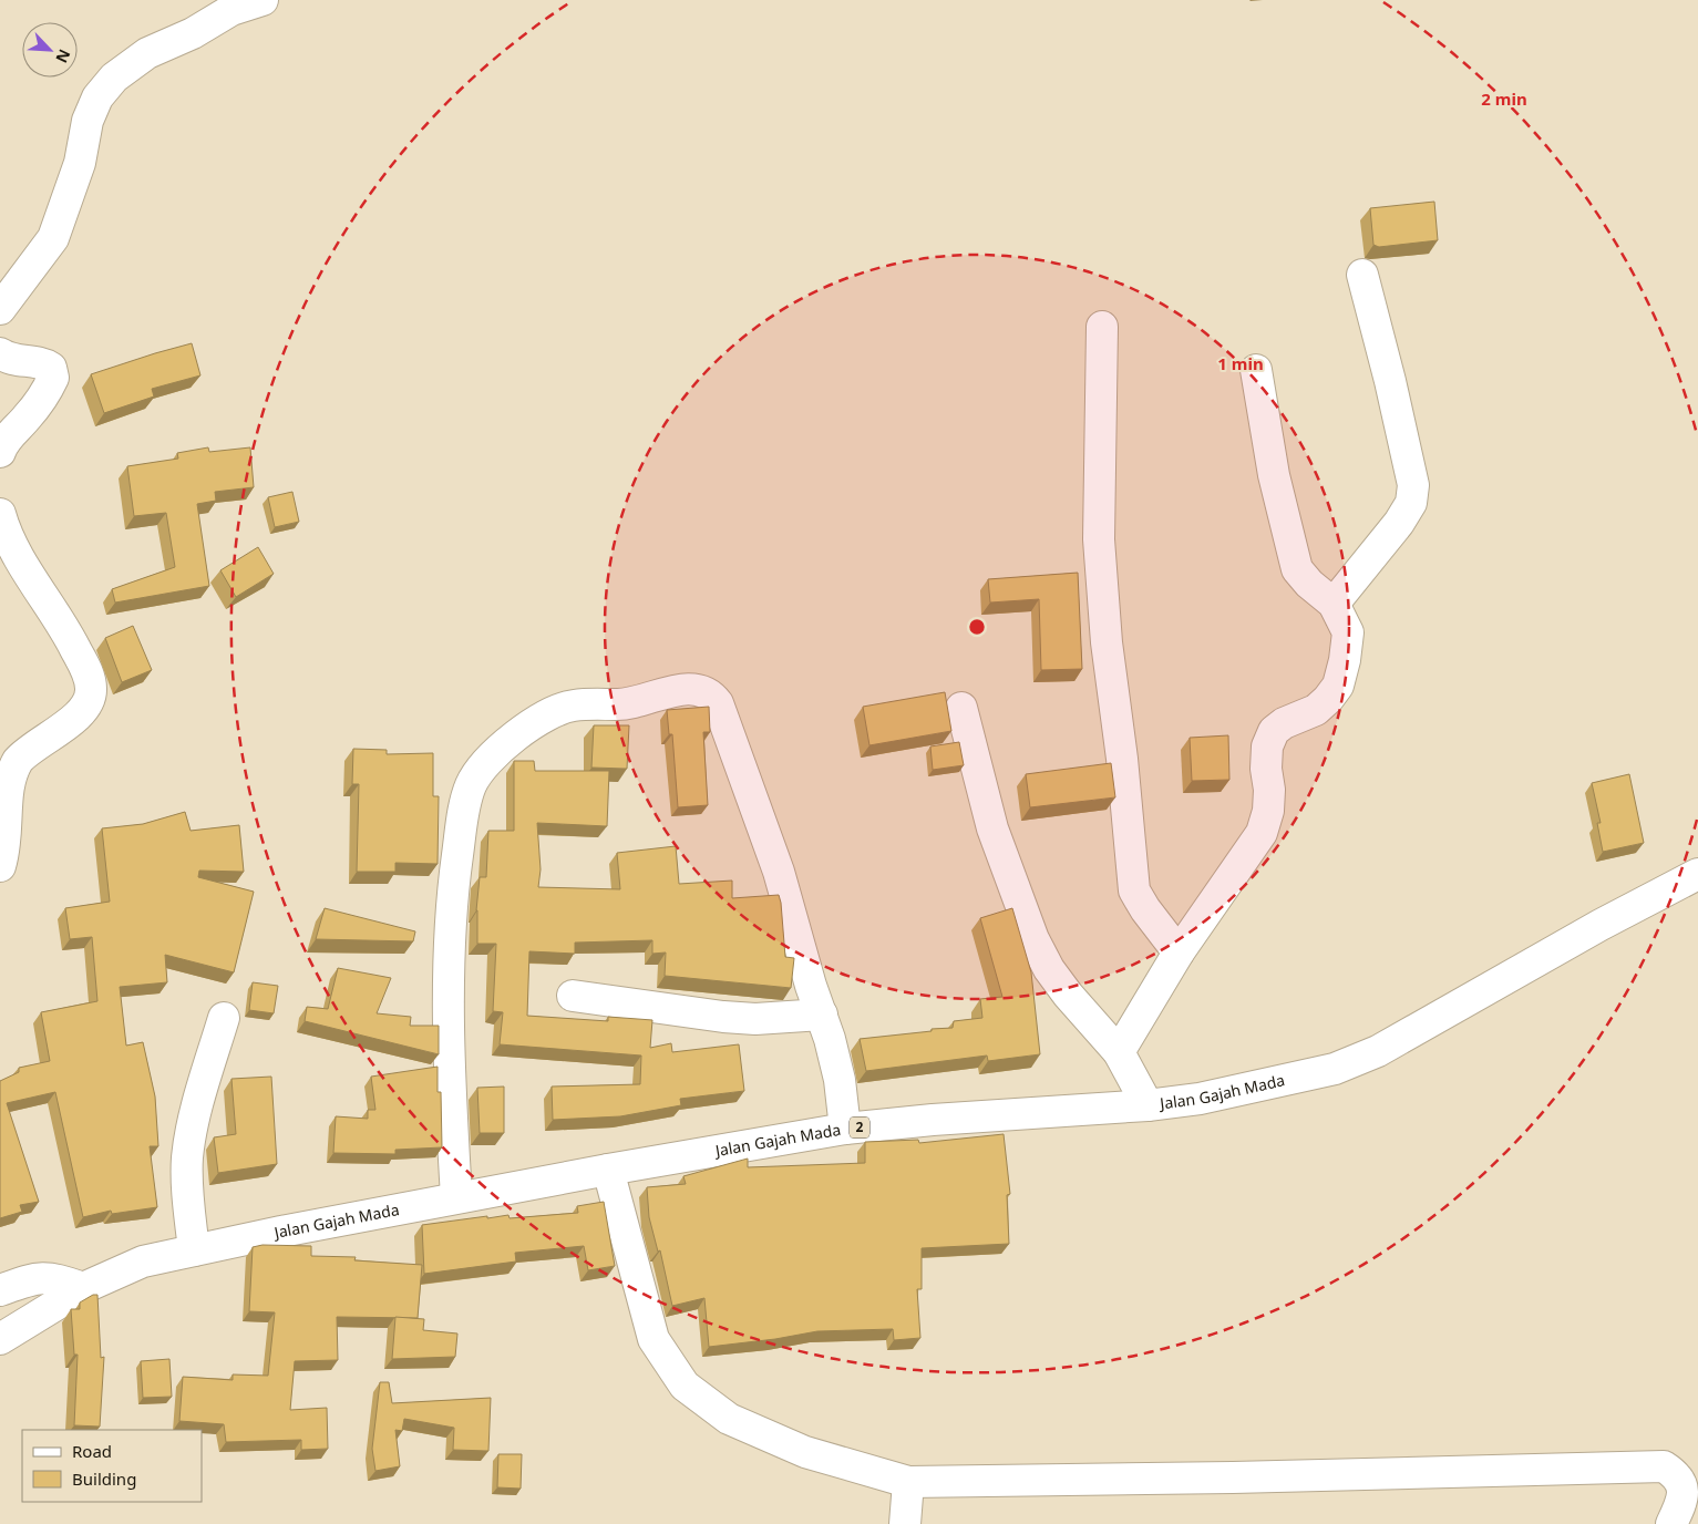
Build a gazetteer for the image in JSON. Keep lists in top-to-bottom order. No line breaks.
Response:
{"streets":{"main road":["Jalan Gajah Mada","2"]},"legend":["Road","Building"],"north":"bottom right","rings":["2 min","1 min"]}
